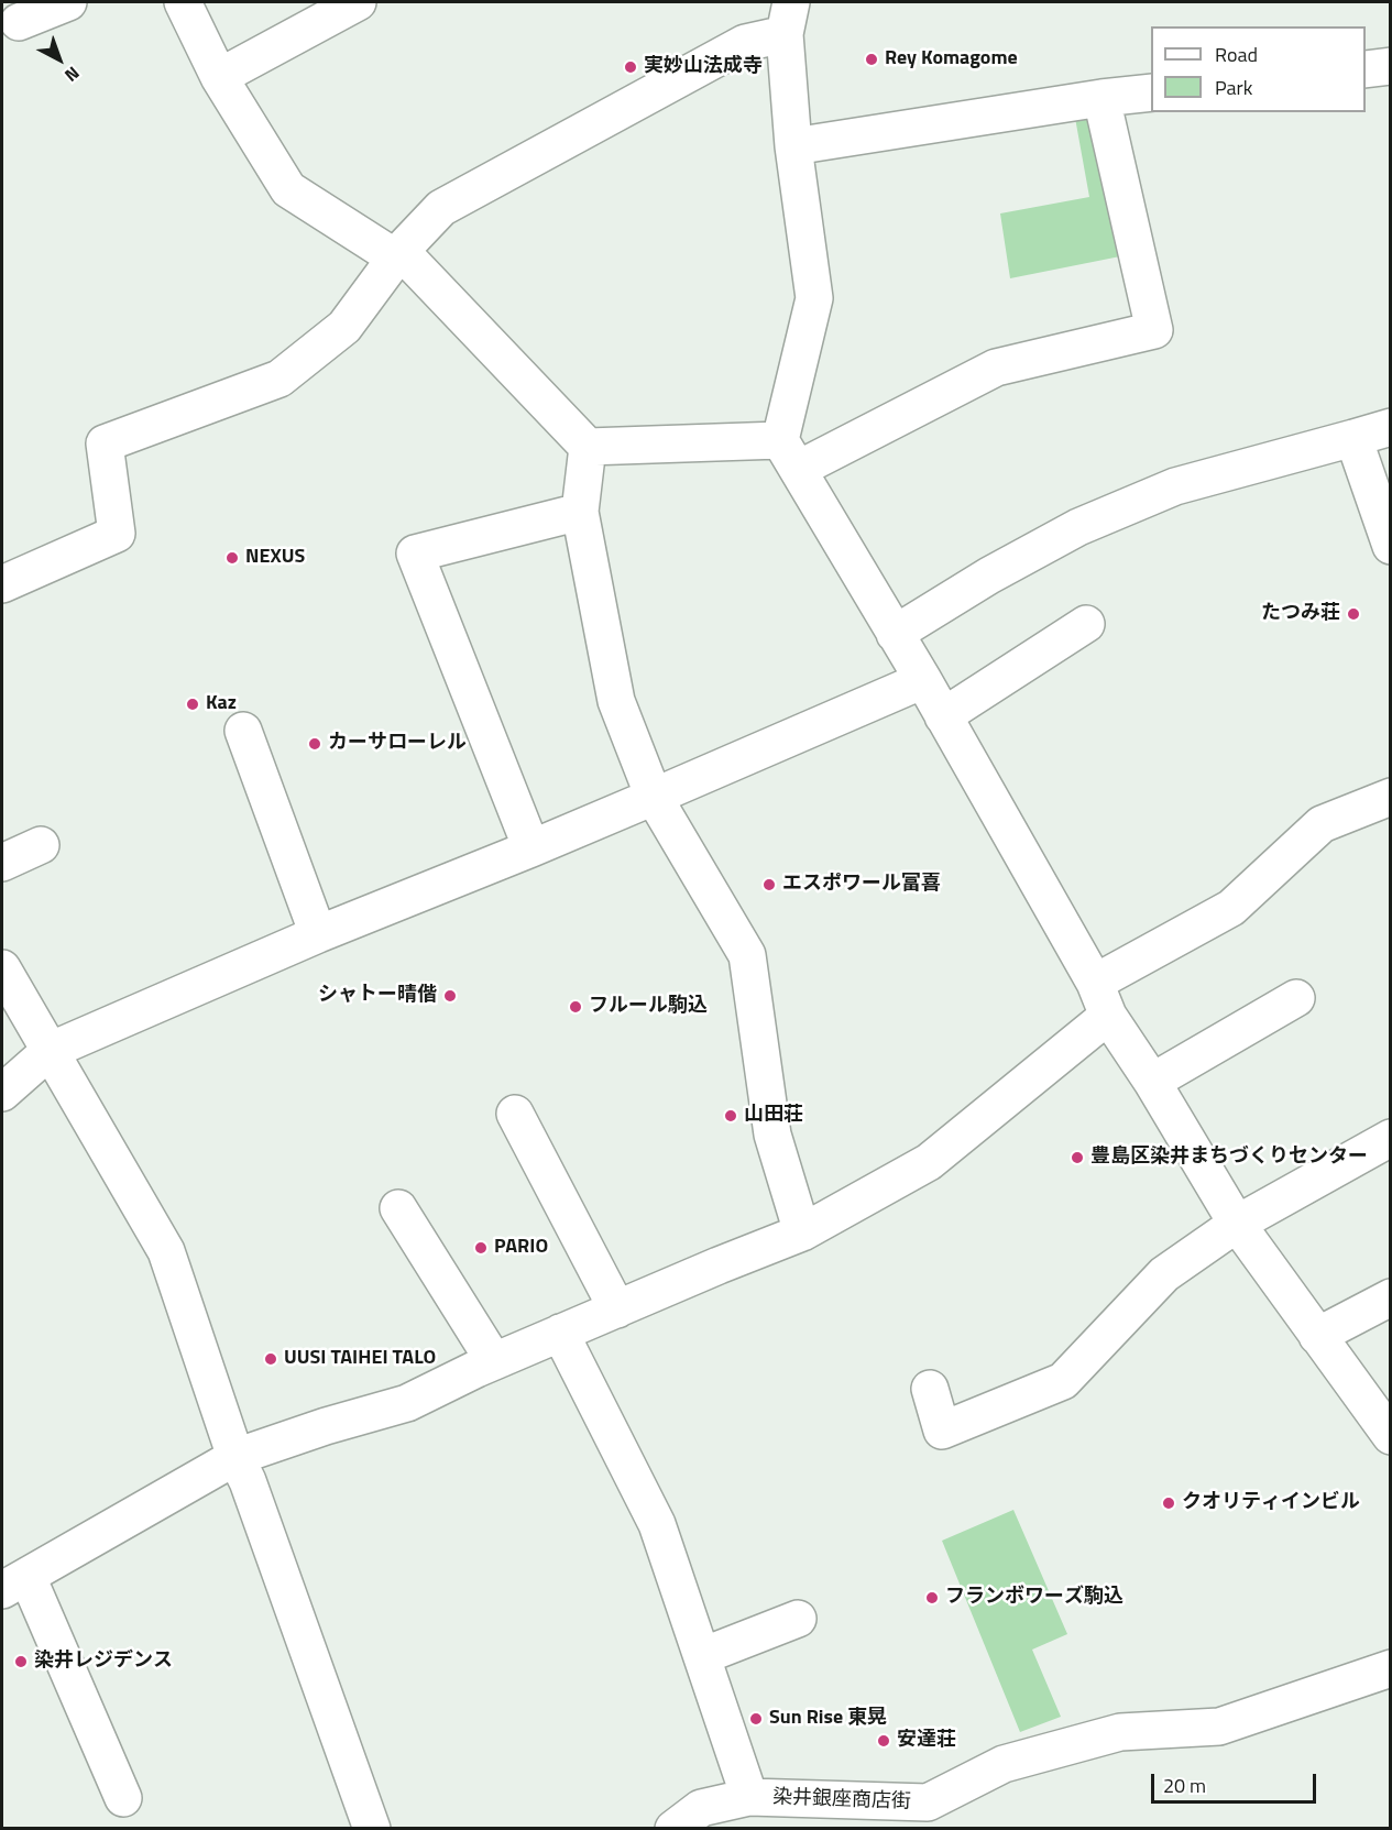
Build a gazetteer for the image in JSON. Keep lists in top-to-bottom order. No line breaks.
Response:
{"streets":{"street":["染井銀座商店街"]},"places":["Rey Komagome","実妙山法成寺","NEXUS","たつみ荘","Kaz","カーサローレル","エスポワール富喜","シャトー晴偕","フルール駒込","山田荘","豊島区染井まちづくりセンター","PARIO","UUSI TAIHEI TALO","クオリティインビル","フランボワーズ駒込","染井レジデンス","Sun Rise 東晃","安達荘"],"legend":["Road","Park"],"scale_bar":"20 m","north":"bottom right"}
